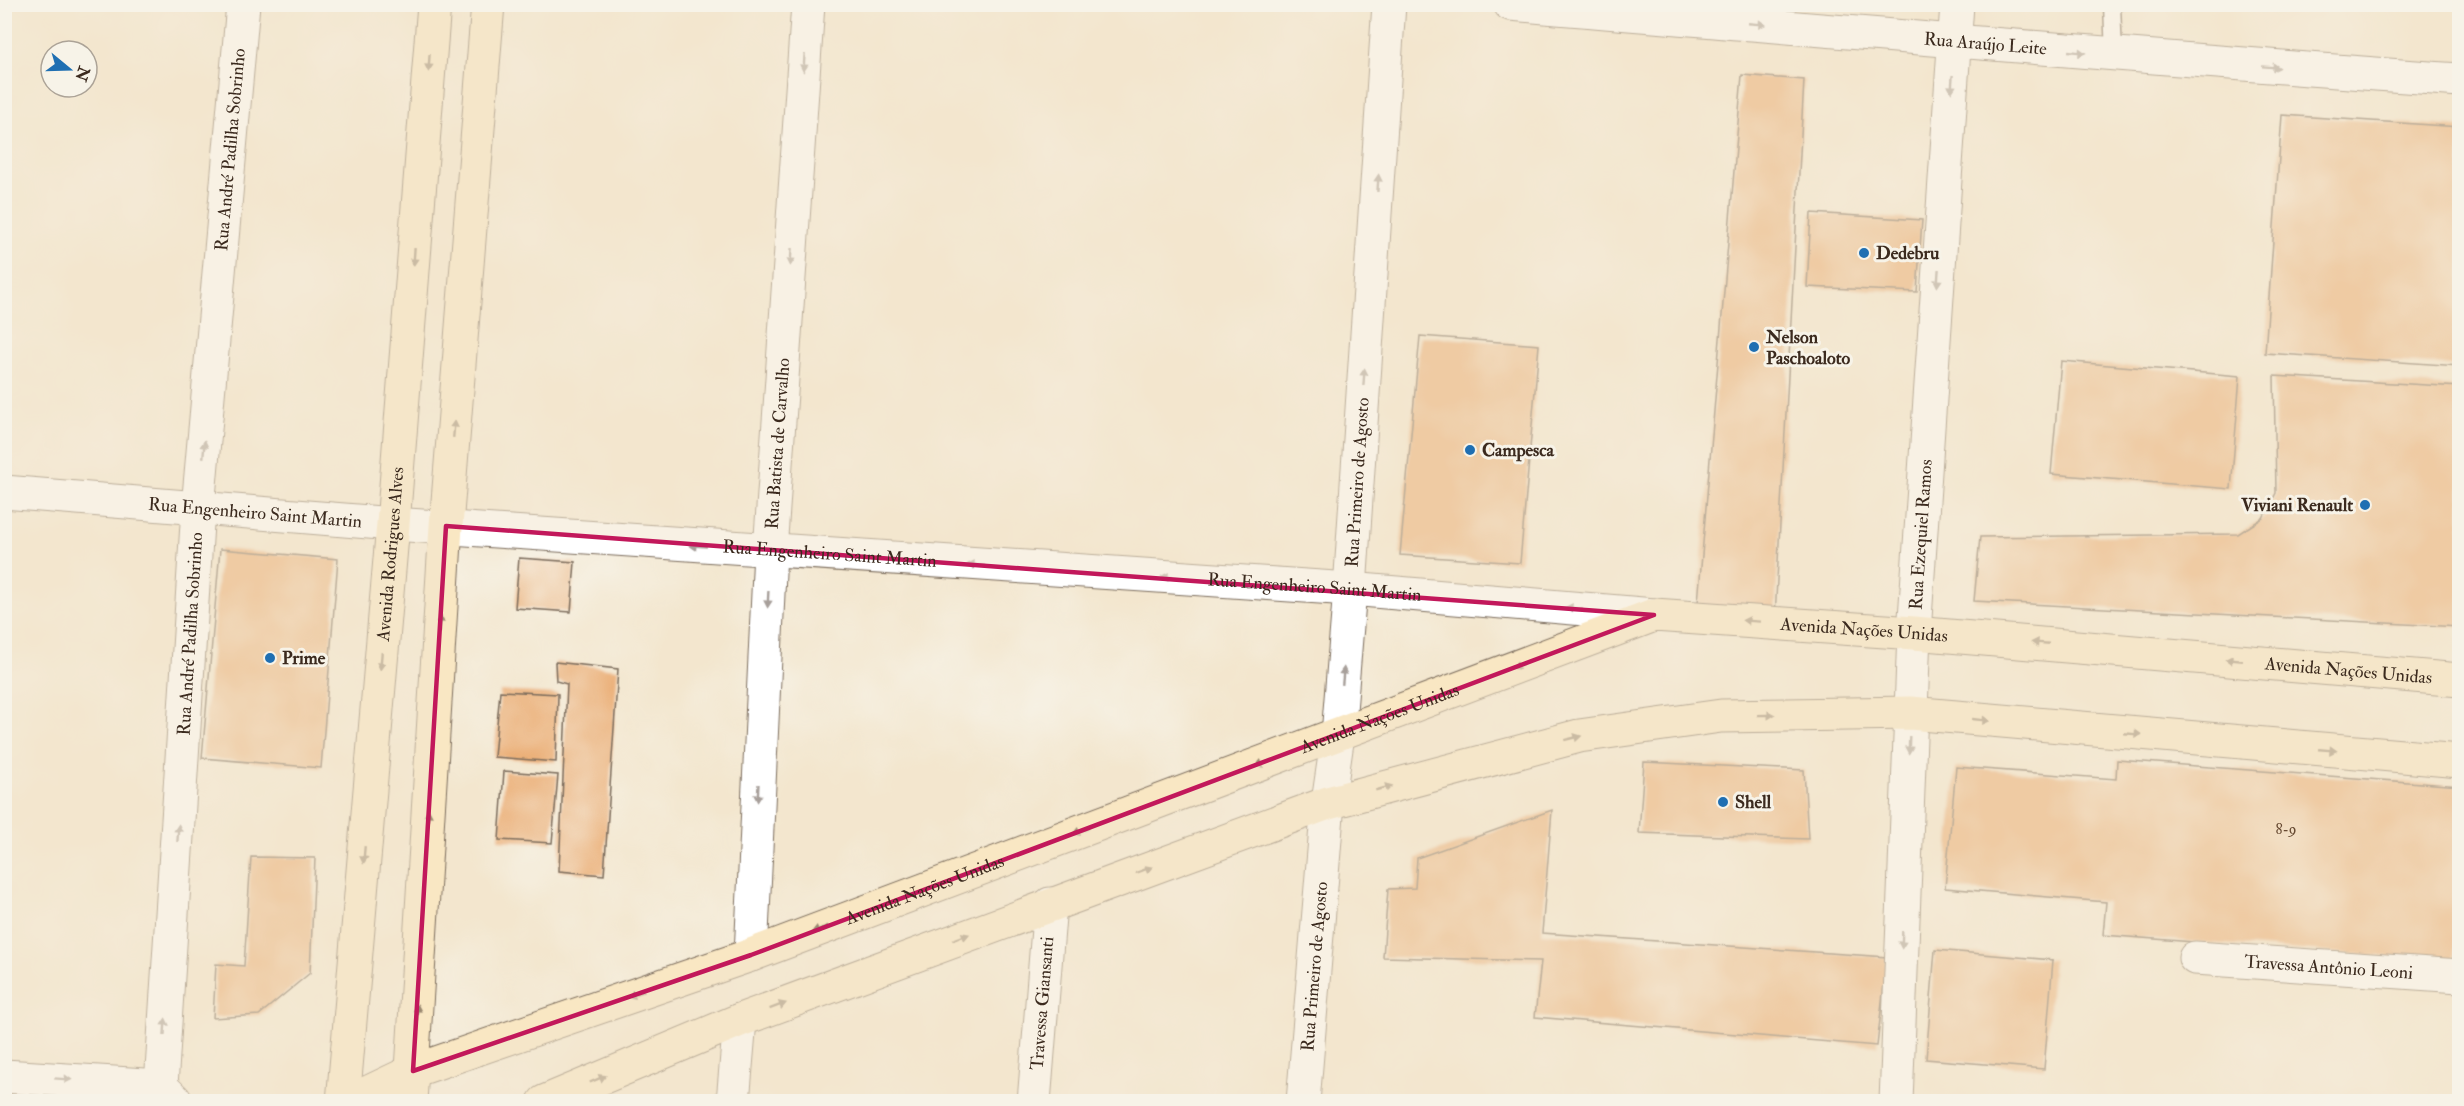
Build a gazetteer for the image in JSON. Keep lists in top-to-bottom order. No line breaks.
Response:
{"streets":{"main road":["Avenida Rodrigues Alves","Avenida Nações Unidas"],"street":["Rua Araújo Leite","Rua André Padilha Sobrinho","Rua Batista de Carvalho","Rua Primeiro de Agosto","Rua Engenheiro Saint Martin","Rua Ezequiel Ramos","Travessa Antônio Leoni","Travessa Giansanti"]},"crossings":[["Rua Araújo Leite","Rua Ezequiel Ramos"],["Rua André Padilha Sobrinho","Rua Engenheiro Saint Martin"],["Rua Batista de Carvalho","Rua Engenheiro Saint Martin"],["Rua Batista de Carvalho","Avenida Nações Unidas"],["Rua Primeiro de Agosto","Rua Engenheiro Saint Martin"],["Rua Primeiro de Agosto","Avenida Nações Unidas"],["Rua Engenheiro Saint Martin","Avenida Rodrigues Alves"],["Rua Engenheiro Saint Martin","Avenida Nações Unidas"],["Rua Ezequiel Ramos","Avenida Nações Unidas"]],"one_way":["Rua Araújo Leite","Rua André Padilha Sobrinho","Rua Batista de Carvalho","Rua Primeiro de Agosto","Rua Engenheiro Saint Martin","Rua Ezequiel Ramos"],"places":["Dedebru","Nelson Paschoaloto","Campesca","Viviani Renault","Prime","Shell"],"house_numbers":["8-9"],"north":"right"}
